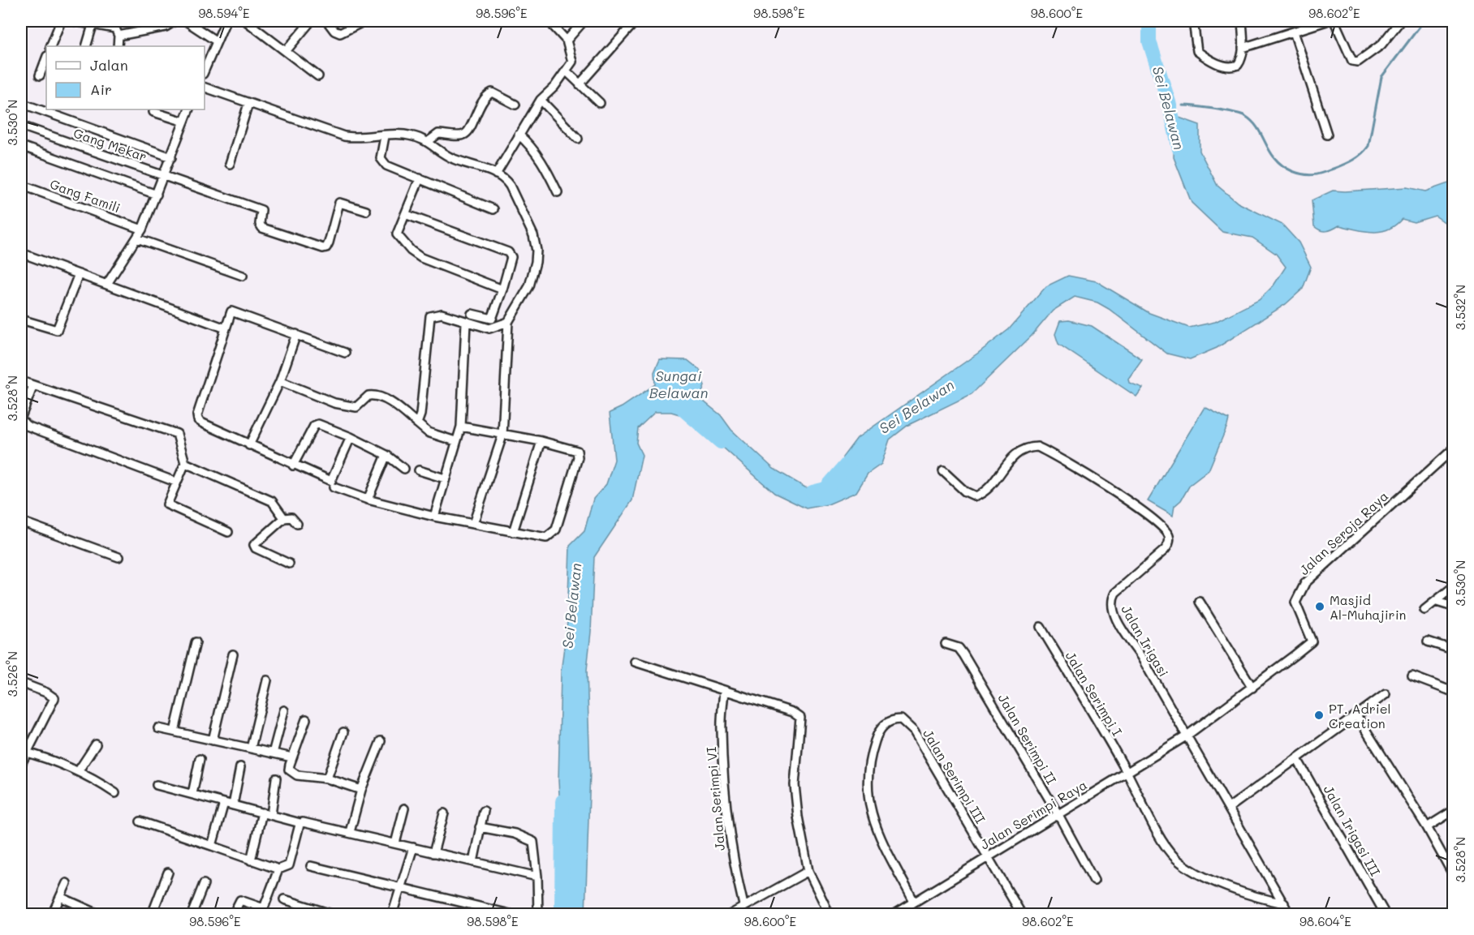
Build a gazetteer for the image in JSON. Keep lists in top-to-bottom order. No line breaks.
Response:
{"streets":{"street":["Gang Mekar","Gang Famili","Jalan Seroja Raya","Jalan Irigasi","Jalan Serimpi I","Jalan Serimpi II","Jalan Serimpi III","Jalan Serimpi VI","Jalan Serimpi Raya","Jalan Irigasi III"]},"crossings":[["Jalan Seroja Raya","Jalan Irigasi"],["Jalan Seroja Raya","Jalan Serimpi Raya"],["Jalan Irigasi","Jalan Serimpi I"],["Jalan Irigasi","Jalan Serimpi Raya"],["Jalan Serimpi I","Jalan Serimpi Raya"],["Jalan Serimpi II","Jalan Serimpi Raya"],["Jalan Serimpi III","Jalan Serimpi Raya"]],"water":["Sei Belawan","Sungai Belawan"],"places":["Masjid Al-Muhajirin","PT. Adriel Creation"],"legend":["Jalan","Air"],"coordinates":["98.594°E","98.596°E","98.598°E","98.600°E","98.602°E","3.530°N","3.532°N","3.528°N","3.526°N","98.604°E"]}
